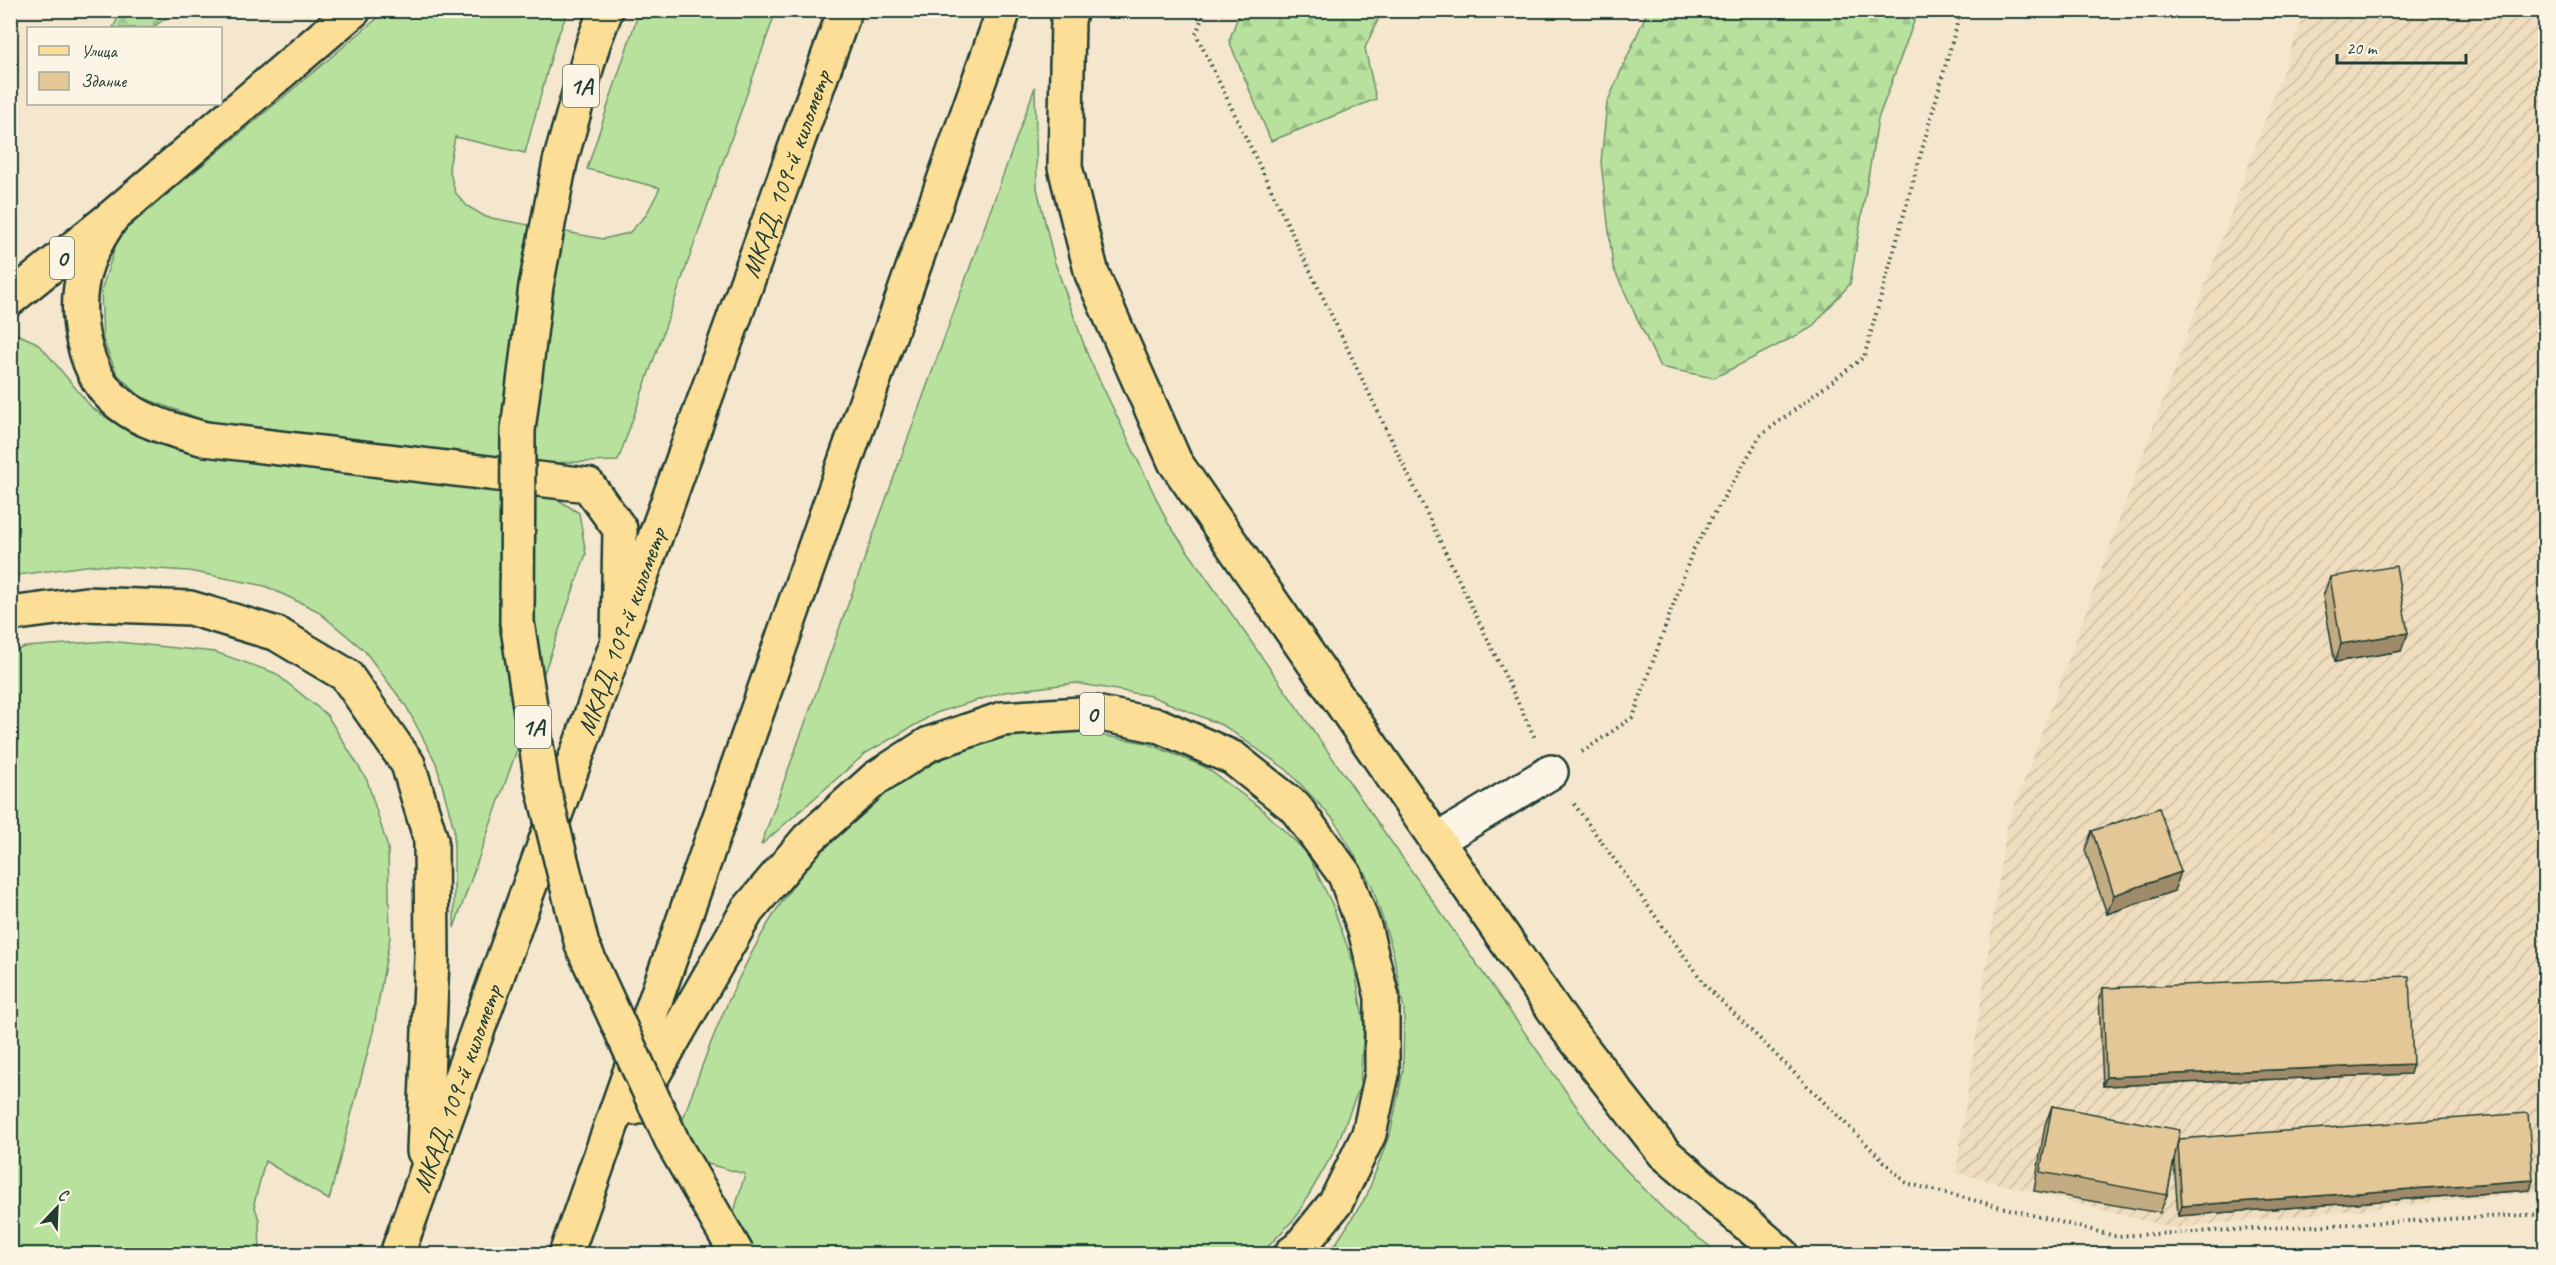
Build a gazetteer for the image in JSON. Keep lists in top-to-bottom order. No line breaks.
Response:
{"streets":{"main road":["1A","МКАД, 109-й километр","0"]},"legend":["Улица","Здание"],"scale_bar":"20 m","north":"top right"}
